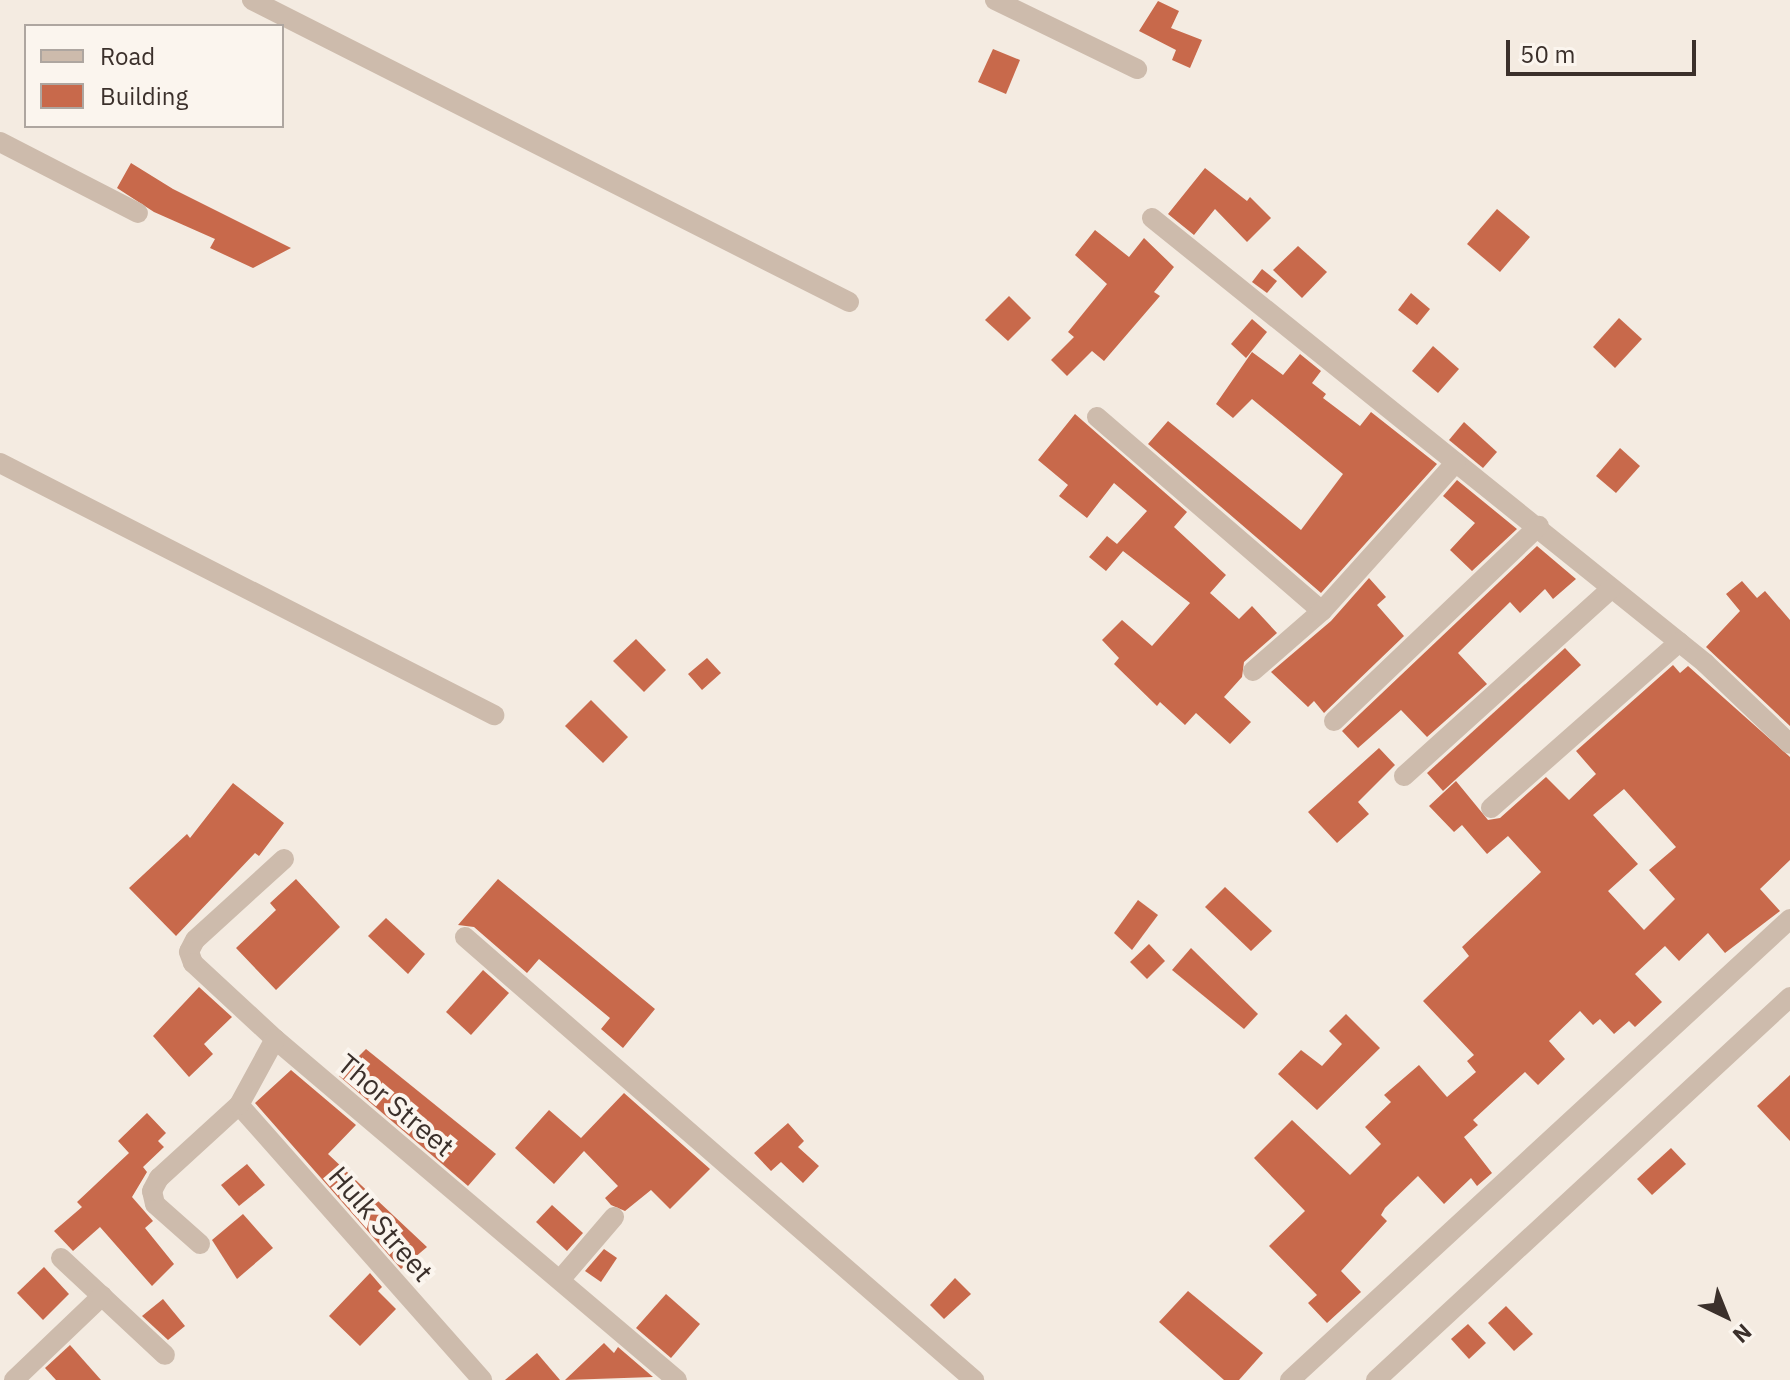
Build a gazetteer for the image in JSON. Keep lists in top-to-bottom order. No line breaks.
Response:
{"streets":{"street":["Thor Street","Hulk Street"]},"legend":["Road","Building"],"scale_bar":"50 m","north":"bottom right"}
